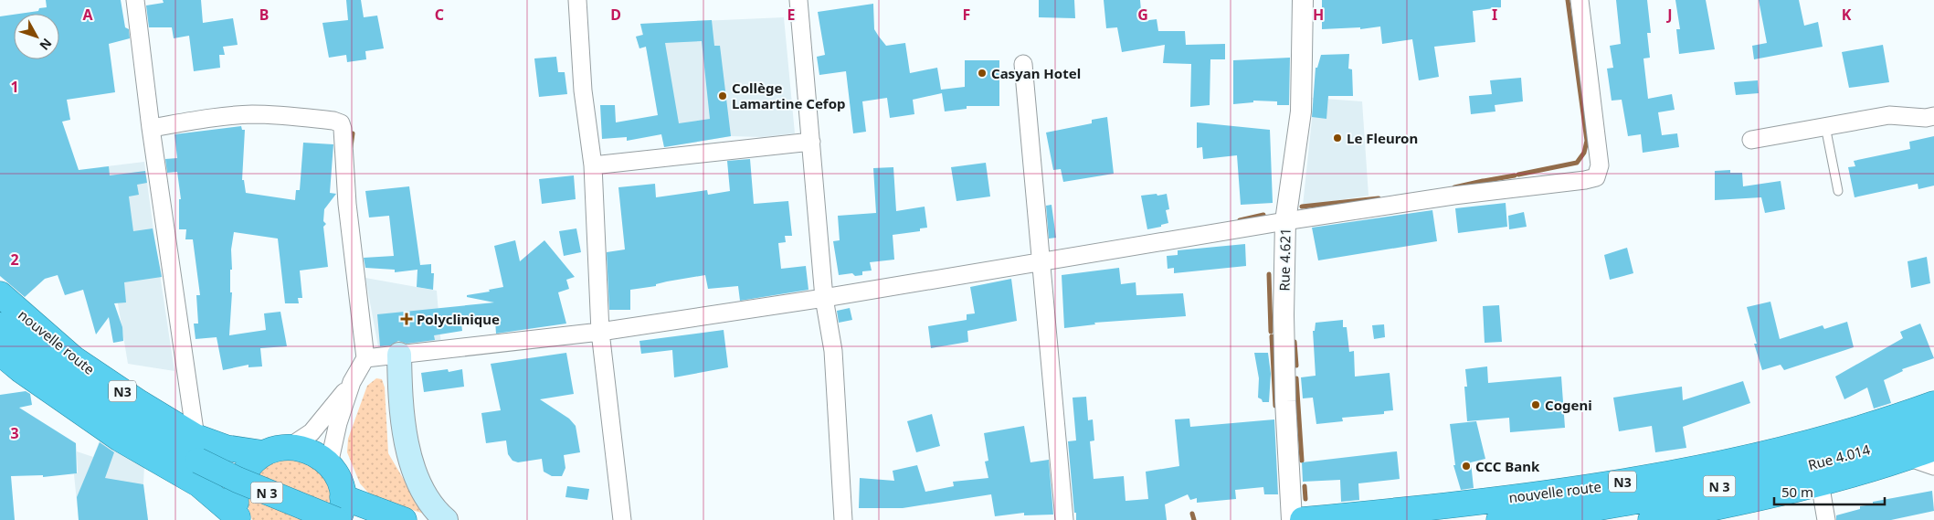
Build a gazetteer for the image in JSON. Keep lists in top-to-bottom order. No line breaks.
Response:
{"streets":{"highway":["nouvelle route","N3","Rue 4.014","N 3"],"street":["Rue 4.621"]},"crossings":[["nouvelle route","N 3"]],"places":{"other":["Casyan Hotel","Collège Lamartine Cefop","Le Fleuron","Cogeni","CCC Bank"],"health":["Polyclinique"]},"scale_bar":"50 m","north":"bottom right","grid":{"columns":["A","B","C","D","E","F","G","H","I","J","K"],"rows":["1","2","3"]}}
